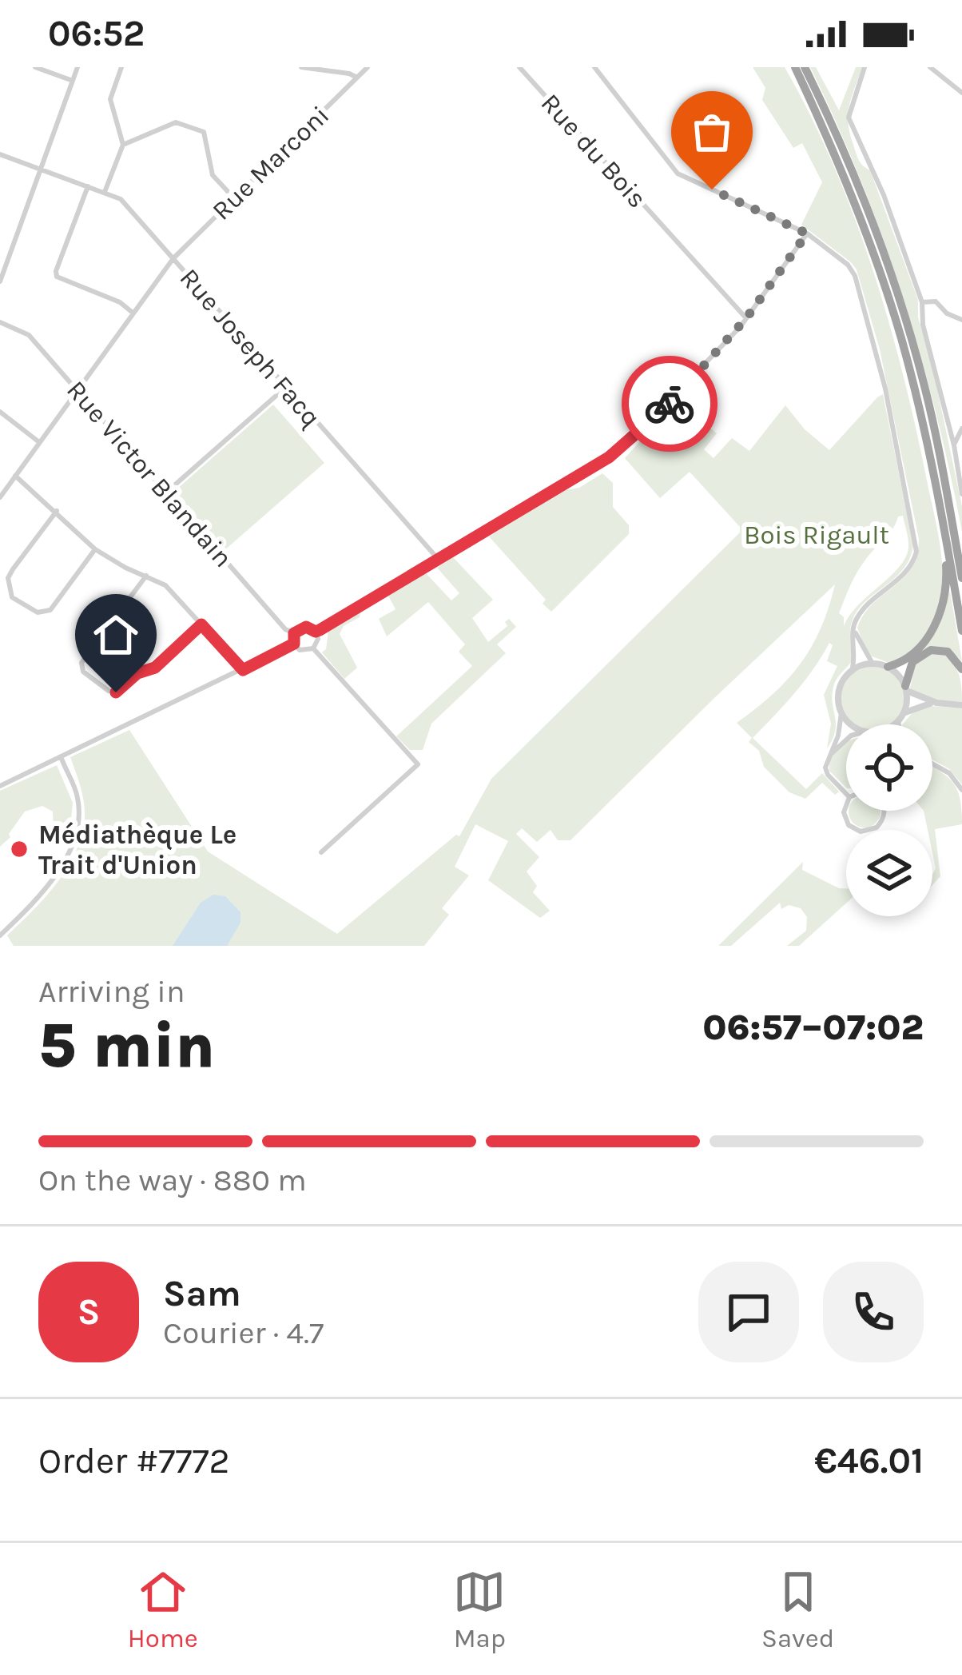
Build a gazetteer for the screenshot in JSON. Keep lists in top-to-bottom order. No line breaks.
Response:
{"streets":{"street":["Rue du Bois","Rue Marconi","Rue Joseph Facq","Rue Victor Blandain"]},"crossings":[["Rue Marconi","Rue Joseph Facq"],["Rue Marconi","Rue Victor Blandain"]],"parks":["Bois Rigault"],"places":["Médiathèque Le Trait d'Union"],"page":{"status":"06:52","heading":["5 min","Arriving in","06:57–07:02"],"panel":["Sam","Courier · 4.7","Order #7772","€46.01"],"bar":"On the way · 880 m","round":"S","tabs":["Home","Map","Saved"]}}
